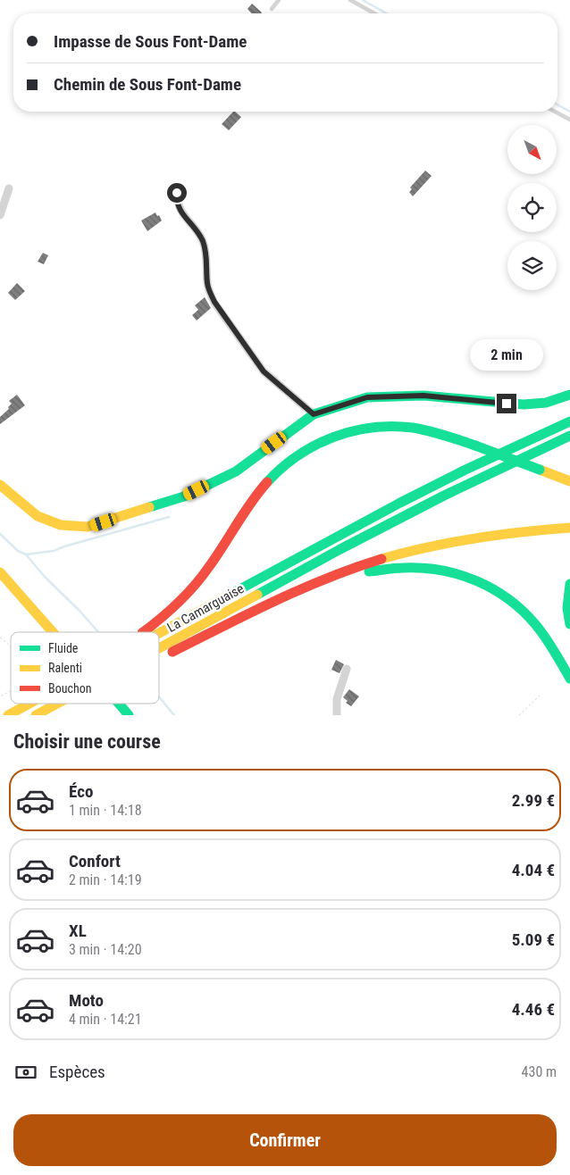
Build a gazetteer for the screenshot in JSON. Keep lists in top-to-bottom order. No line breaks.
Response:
{"streets":{"main road":["La Camarguaise"]},"legend":["Fluide","Ralenti","Bouchon"],"north":"bottom right","page":{"banner":["Impasse de Sous Font-Dame","Chemin de Sous Font-Dame"],"bubble":"2 min","heading":"Choisir une course","list":[{"name":"Éco","note":"1 min · 14:18","value":"2.99 €"},{"name":"Confort","note":"2 min · 14:19","value":"4.04 €"},{"name":"XL","note":"3 min · 14:20","value":"5.09 €"},{"name":"Moto","note":"4 min · 14:21","value":"4.46 €"}],"pay":["Espèces","430 m"],"buttons":"Confirmer"}}
